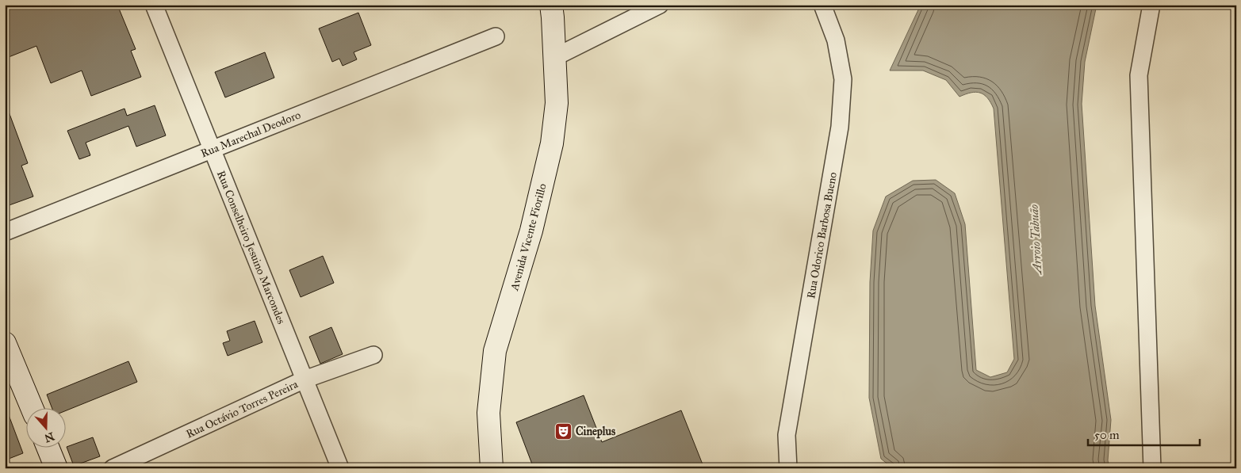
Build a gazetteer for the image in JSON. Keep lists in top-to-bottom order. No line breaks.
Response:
{"streets":{"main road":["Avenida Vicente Fiorillo"],"street":["Rua Marechal Deodoro","Rua Odorico Barbosa Bueno","Rua Conselheiro Jesuino Marcondes","Rua Octávio Torres Pereira"]},"crossings":[["Rua Marechal Deodoro","Rua Conselheiro Jesuino Marcondes"],["Rua Conselheiro Jesuino Marcondes","Rua Octávio Torres Pereira"]],"water":["Arroio Tabuão"],"places":{"theatre":["Cineplus"]},"scale_bar":"50 m","north":"bottom"}
